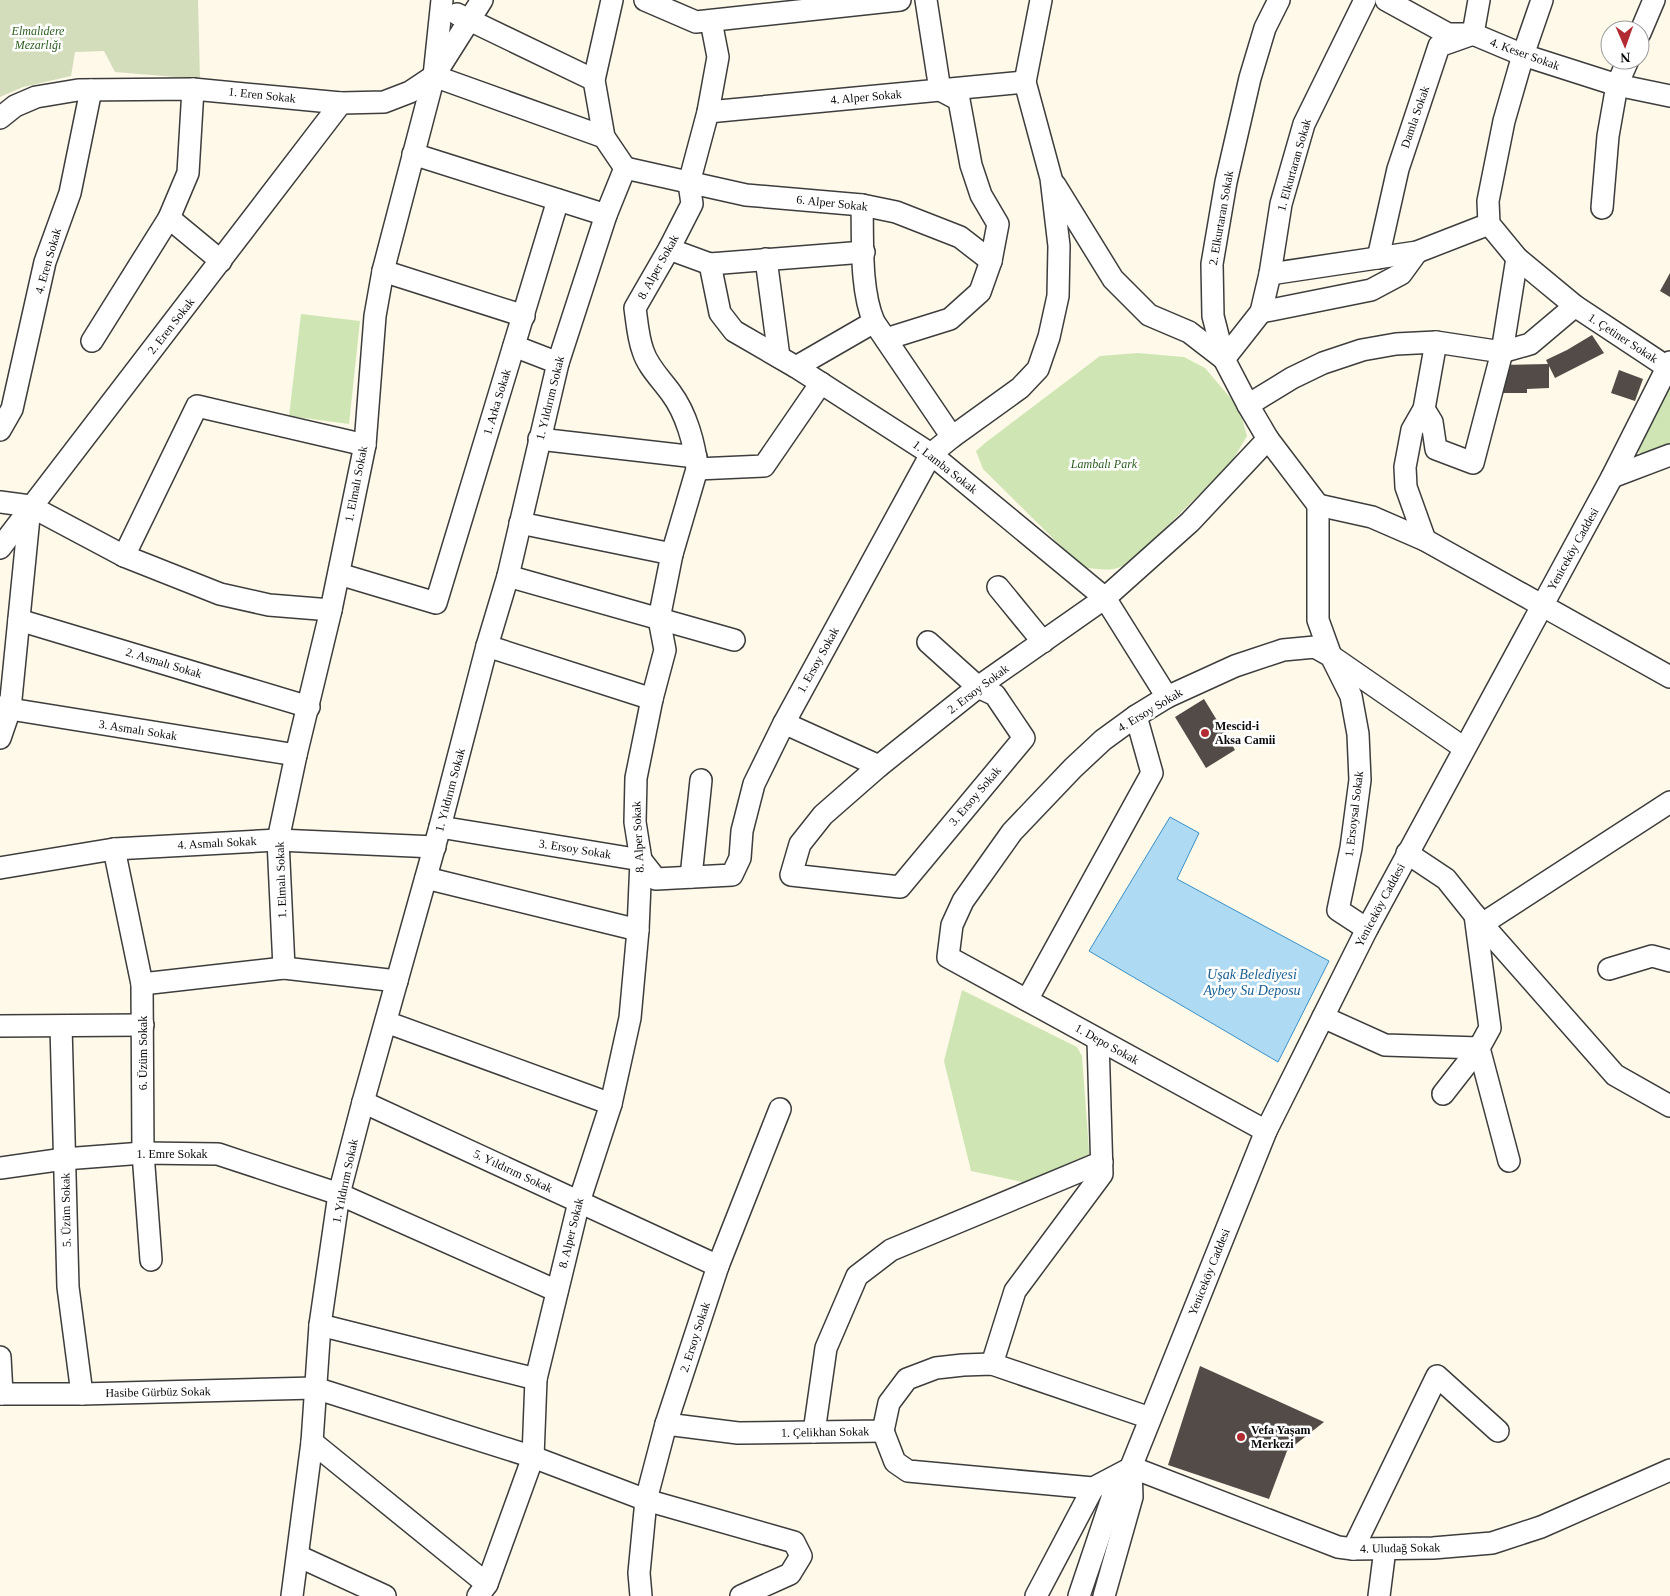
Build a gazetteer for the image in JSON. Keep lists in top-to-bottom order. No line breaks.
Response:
{"streets":{"street":["4. Keser Sokak","1. Eren Sokak","4. Alper Sokak","Damla Sokak","1. Elkurtaran Sokak","6. Alper Sokak","2. Elkurtaran Sokak","4. Eren Sokak","8. Alper Sokak","2. Eren Sokak","1. Çetiner Sokak","1. Yıldırım Sokak","1. Arka Sokak","1. Lamba Sokak","1. Elmalı Sokak","Yeniceköy Caddesi","1. Ersoy Sokak","2. Asmalı Sokak","2. Ersoy Sokak","4. Ersoy Sokak","3. Asmalı Sokak","3. Ersoy Sokak","1. Ersoysal Sokak","4. Asmalı Sokak","1. Depo Sokak","6. Üzüm Sokak","1. Emre Sokak","5. Yıldırım Sokak","5. Üzüm Sokak","Hasibe Gürbüz Sokak","1. Çelikhan Sokak","4. Uludağ Sokak"]},"crossings":[["4. Keser Sokak","Damla Sokak"],["1. Eren Sokak","4. Eren Sokak"],["1. Eren Sokak","2. Eren Sokak"],["1. Eren Sokak","1. Elmalı Sokak"],["4. Alper Sokak","8. Alper Sokak"],["1. Elkurtaran Sokak","2. Elkurtaran Sokak"],["6. Alper Sokak","8. Alper Sokak"],["6. Alper Sokak","1. Yıldırım Sokak"],["2. Elkurtaran Sokak","1. Çetiner Sokak"],["2. Elkurtaran Sokak","2. Ersoy Sokak"],["8. Alper Sokak","3. Ersoy Sokak"],["8. Alper Sokak","1. Emre Sokak"],["8. Alper Sokak","5. Yıldırım Sokak"],["8. Alper Sokak","Hasibe Gürbüz Sokak"],["1. Çetiner Sokak","Yeniceköy Caddesi"],["1. Yıldırım Sokak","3. Ersoy Sokak"],["1. Yıldırım Sokak","4. Asmalı Sokak"],["1. Yıldırım Sokak","1. Emre Sokak"],["1. Yıldırım Sokak","5. Yıldırım Sokak"],["1. Yıldırım Sokak","Hasibe Gürbüz Sokak"],["1. Arka Sokak","1. Elmalı Sokak"],["1. Lamba Sokak","1. Ersoy Sokak"],["1. Lamba Sokak","2. Ersoy Sokak"],["1. Lamba Sokak","4. Ersoy Sokak"],["1. Elmalı Sokak","2. Asmalı Sokak"],["1. Elmalı Sokak","3. Asmalı Sokak"],["1. Elmalı Sokak","4. Asmalı Sokak"],["Yeniceköy Caddesi","4. Ersoy Sokak"],["Yeniceköy Caddesi","1. Ersoysal Sokak"],["Yeniceköy Caddesi","1. Depo Sokak"],["Yeniceköy Caddesi","1. Çelikhan Sokak"],["Yeniceköy Caddesi","4. Uludağ Sokak"],["2. Ersoy Sokak","3. Ersoy Sokak"],["2. Ersoy Sokak","5. Yıldırım Sokak"],["2. Ersoy Sokak","Hasibe Gürbüz Sokak"],["2. Ersoy Sokak","1. Çelikhan Sokak"],["4. Ersoy Sokak","1. Ersoysal Sokak"],["4. Ersoy Sokak","1. Depo Sokak"],["4. Asmalı Sokak","6. Üzüm Sokak"],["6. Üzüm Sokak","1. Emre Sokak"],["1. Emre Sokak","5. Üzüm Sokak"],["5. Üzüm Sokak","Hasibe Gürbüz Sokak"]],"water":["Uşak Belediyesi Aybey Su Deposu"],"parks":["Elmalıdere Mezarlığı","Lambalı Park"],"places":["Mescid-i Aksa Camii","Vefa Yaşam Merkezi"],"north":"bottom"}
